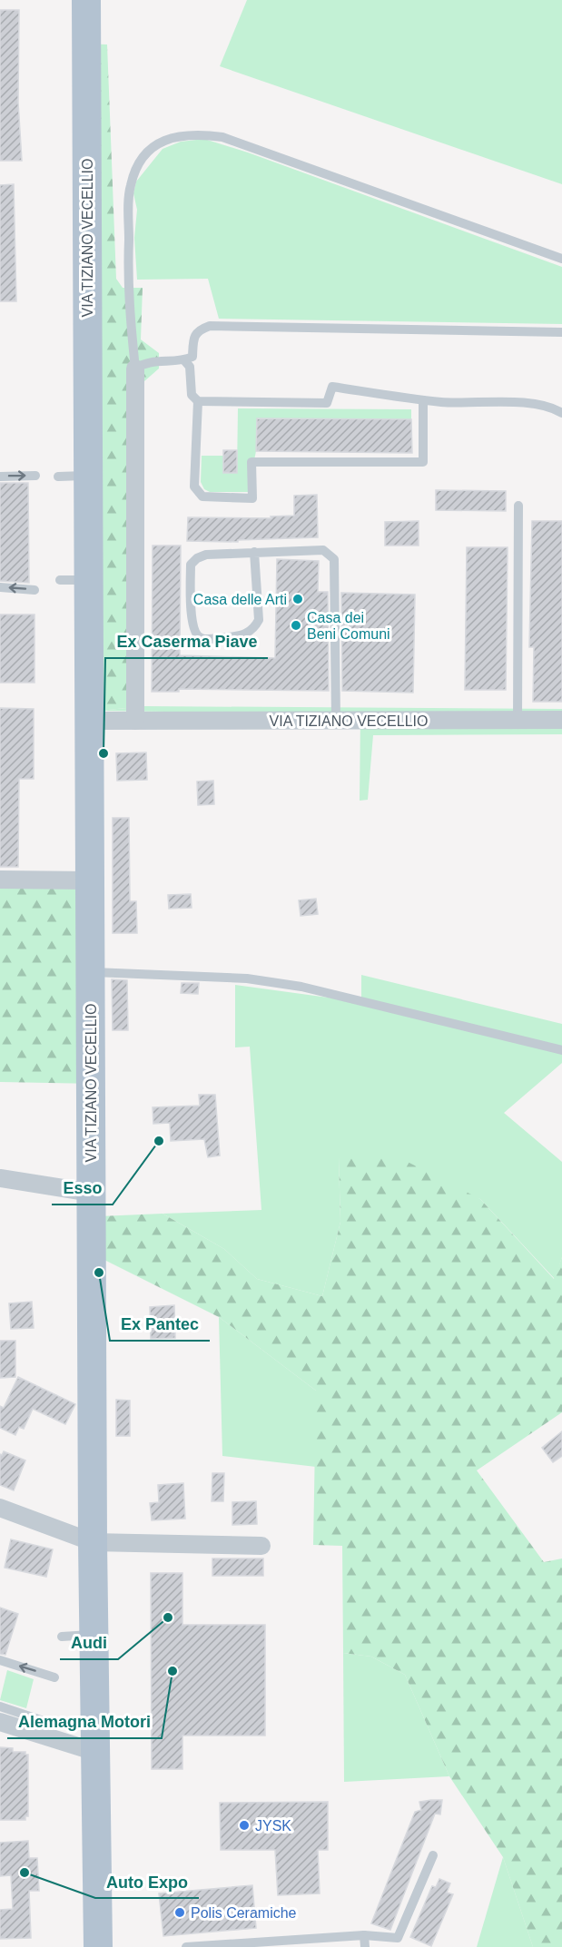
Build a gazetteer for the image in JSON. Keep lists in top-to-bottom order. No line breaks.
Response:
{"streets":{"main road":["VIA TIZIANO VECELLIO"]},"places":["Casa delle Arti","Casa dei Beni Comuni","Ex Caserma Piave","Esso","Ex Pantec","Audi","Alemagna Motori","JYSK","Auto Expo","Polis Ceramiche"]}
